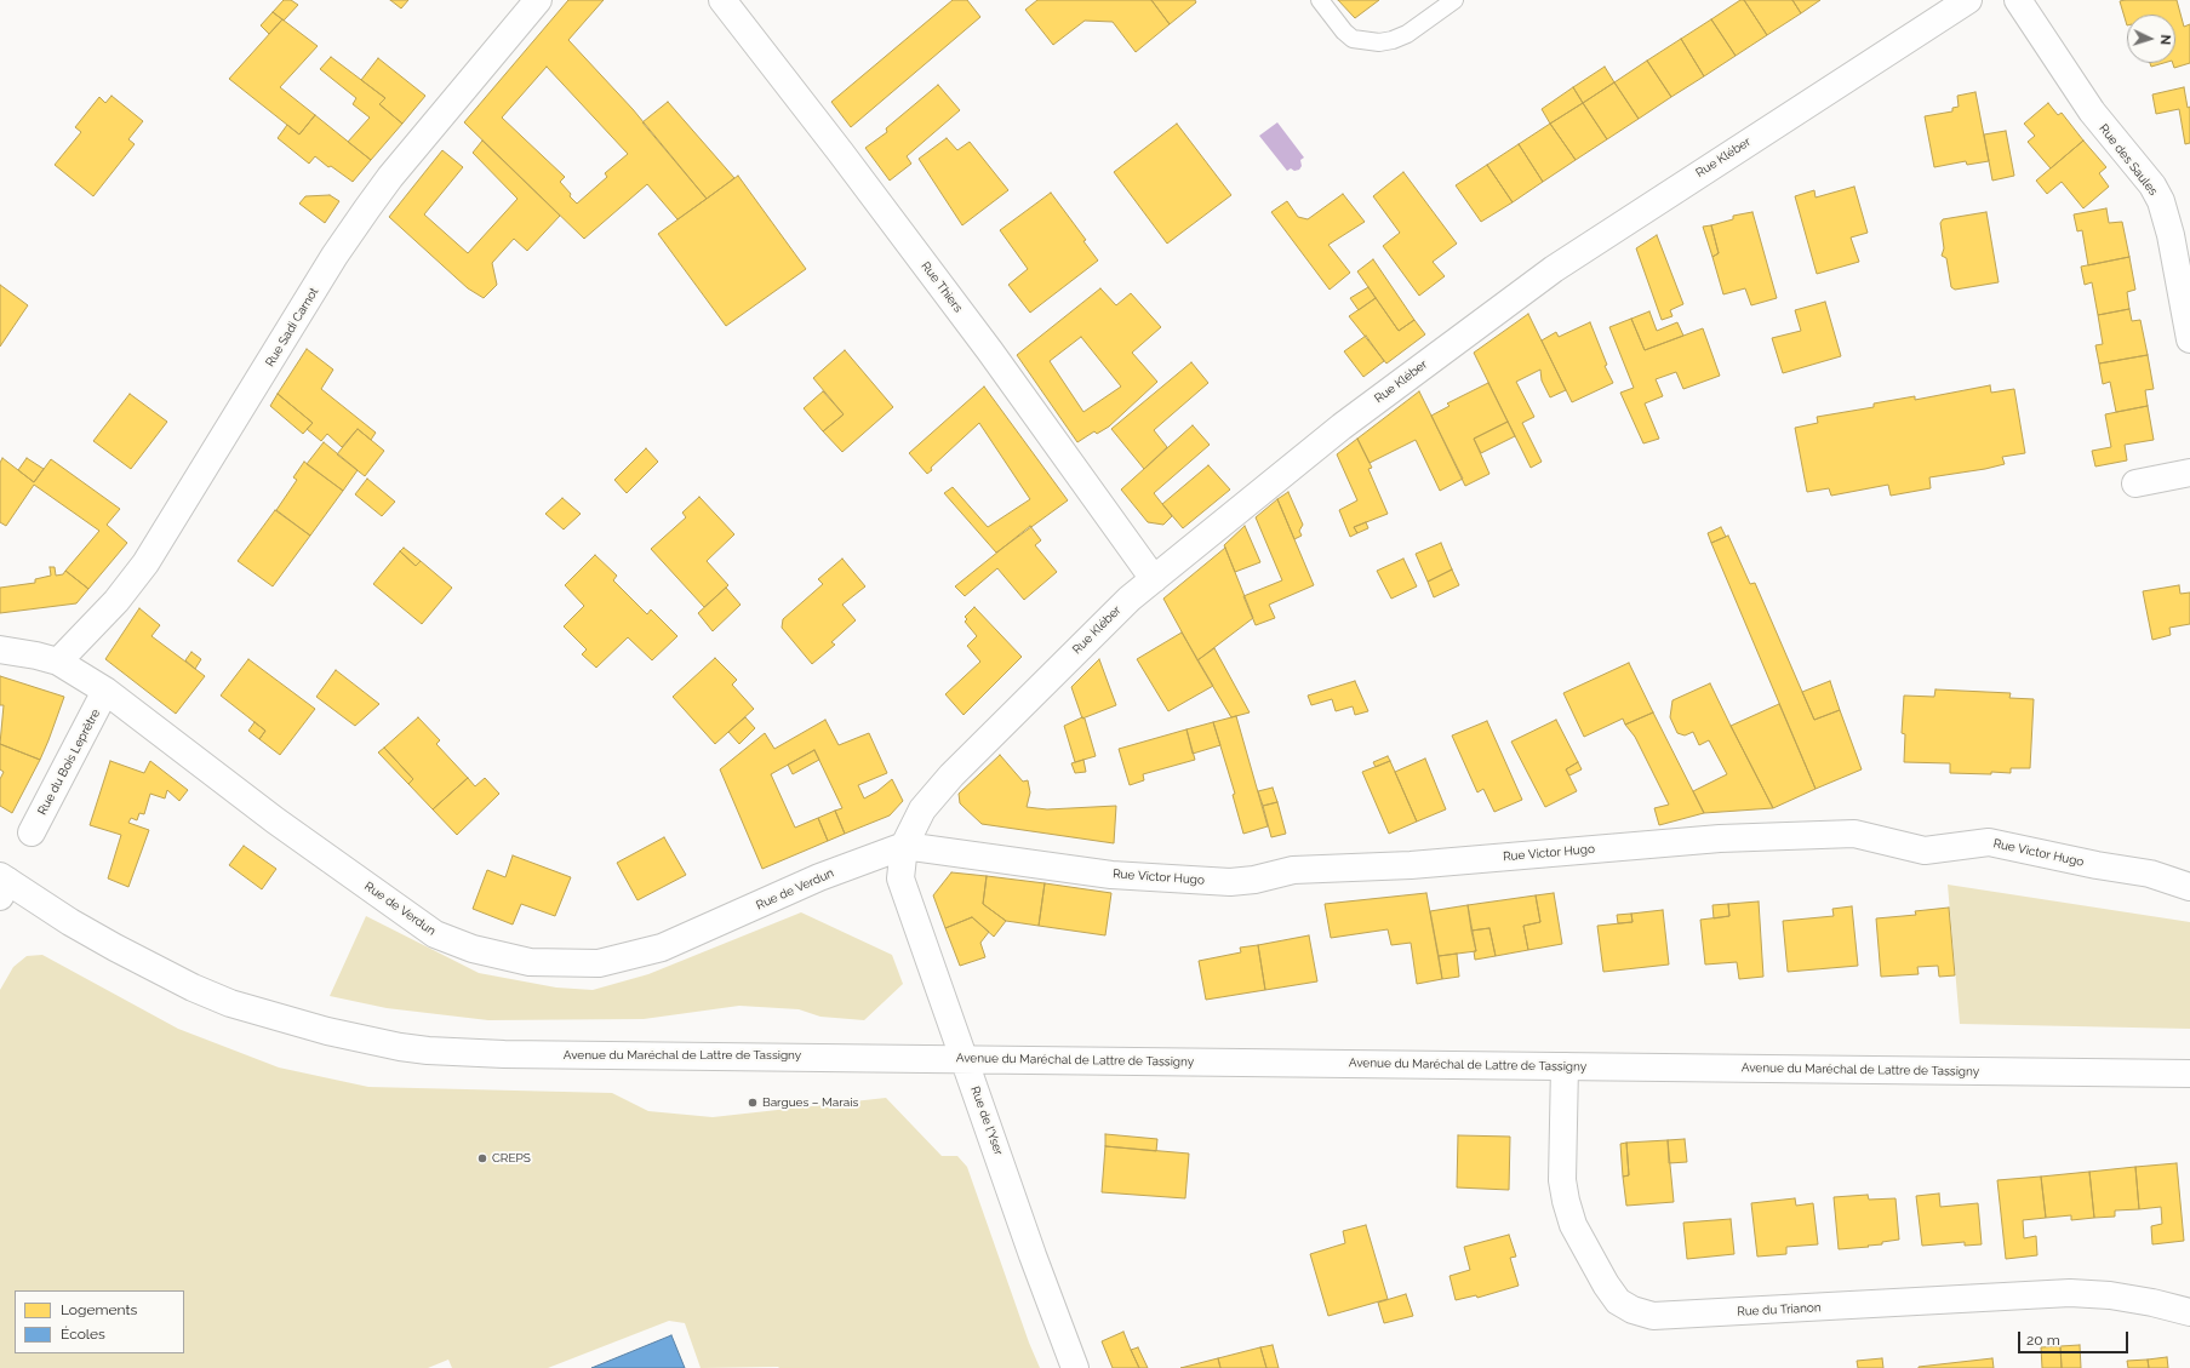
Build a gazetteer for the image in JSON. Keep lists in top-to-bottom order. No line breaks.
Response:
{"streets":{"street":["Rue Kléber","Rue des Saules","Rue Thiers","Rue Sadi Carnot","Rue du Bois Leprêtre","Rue Victor Hugo","Rue de Verdun","Avenue du Maréchal de Lattre de Tassigny","Rue de l'Yser","Rue du Trianon"]},"crossings":[["Rue Kléber","Rue Thiers"],["Rue Kléber","Rue Victor Hugo"],["Rue Kléber","Rue de Verdun"],["Rue Kléber","Rue de l'Yser"],["Rue Sadi Carnot","Rue de Verdun"],["Rue du Bois Leprêtre","Rue de Verdun"],["Rue Victor Hugo","Rue de Verdun"],["Rue Victor Hugo","Rue de l'Yser"],["Rue de Verdun","Rue de l'Yser"],["Avenue du Maréchal de Lattre de Tassigny","Rue de l'Yser"],["Avenue du Maréchal de Lattre de Tassigny","Rue du Trianon"]],"places":["Bargues – Marais","CREPS"],"legend":["Logements","Écoles"],"scale_bar":"20 m","north":"right"}
